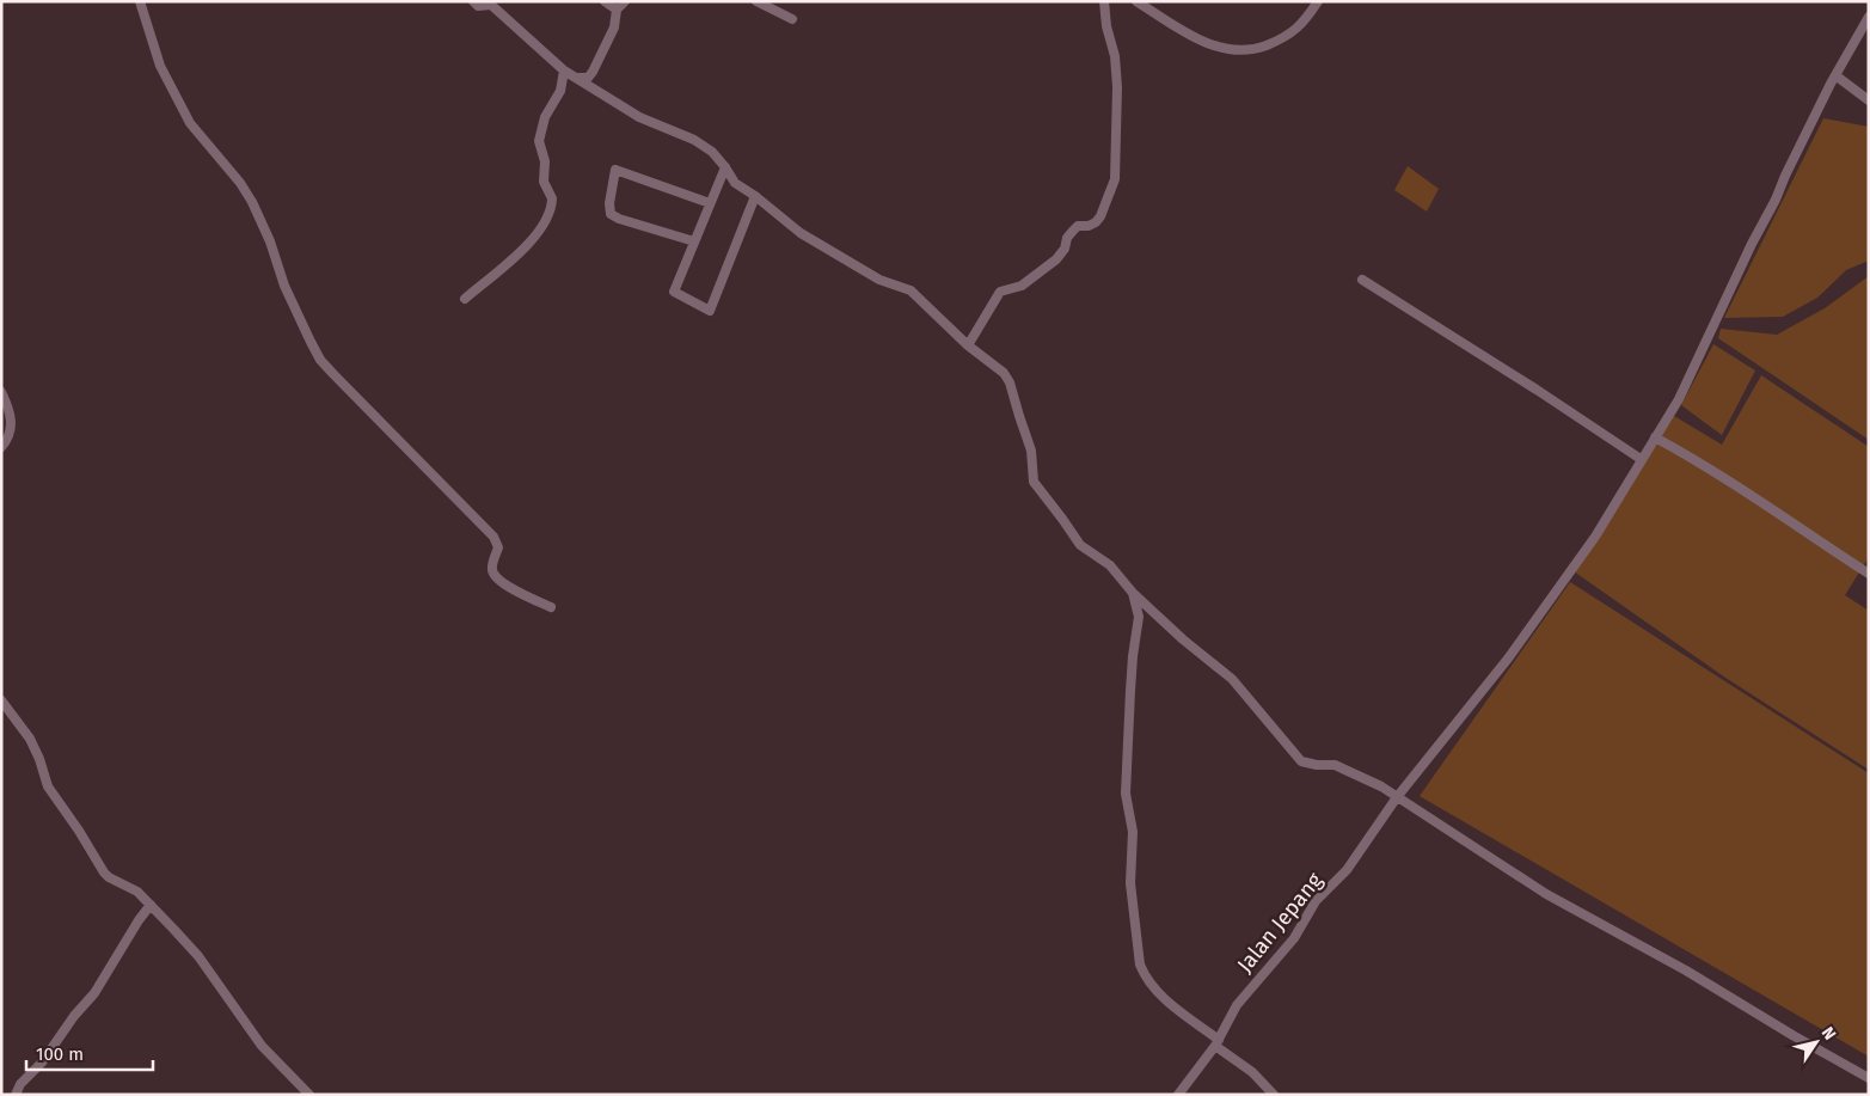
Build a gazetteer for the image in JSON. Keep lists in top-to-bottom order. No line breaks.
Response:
{"streets":{"street":["Jalan Jepang"]},"scale_bar":"100 m","north":"top right"}
